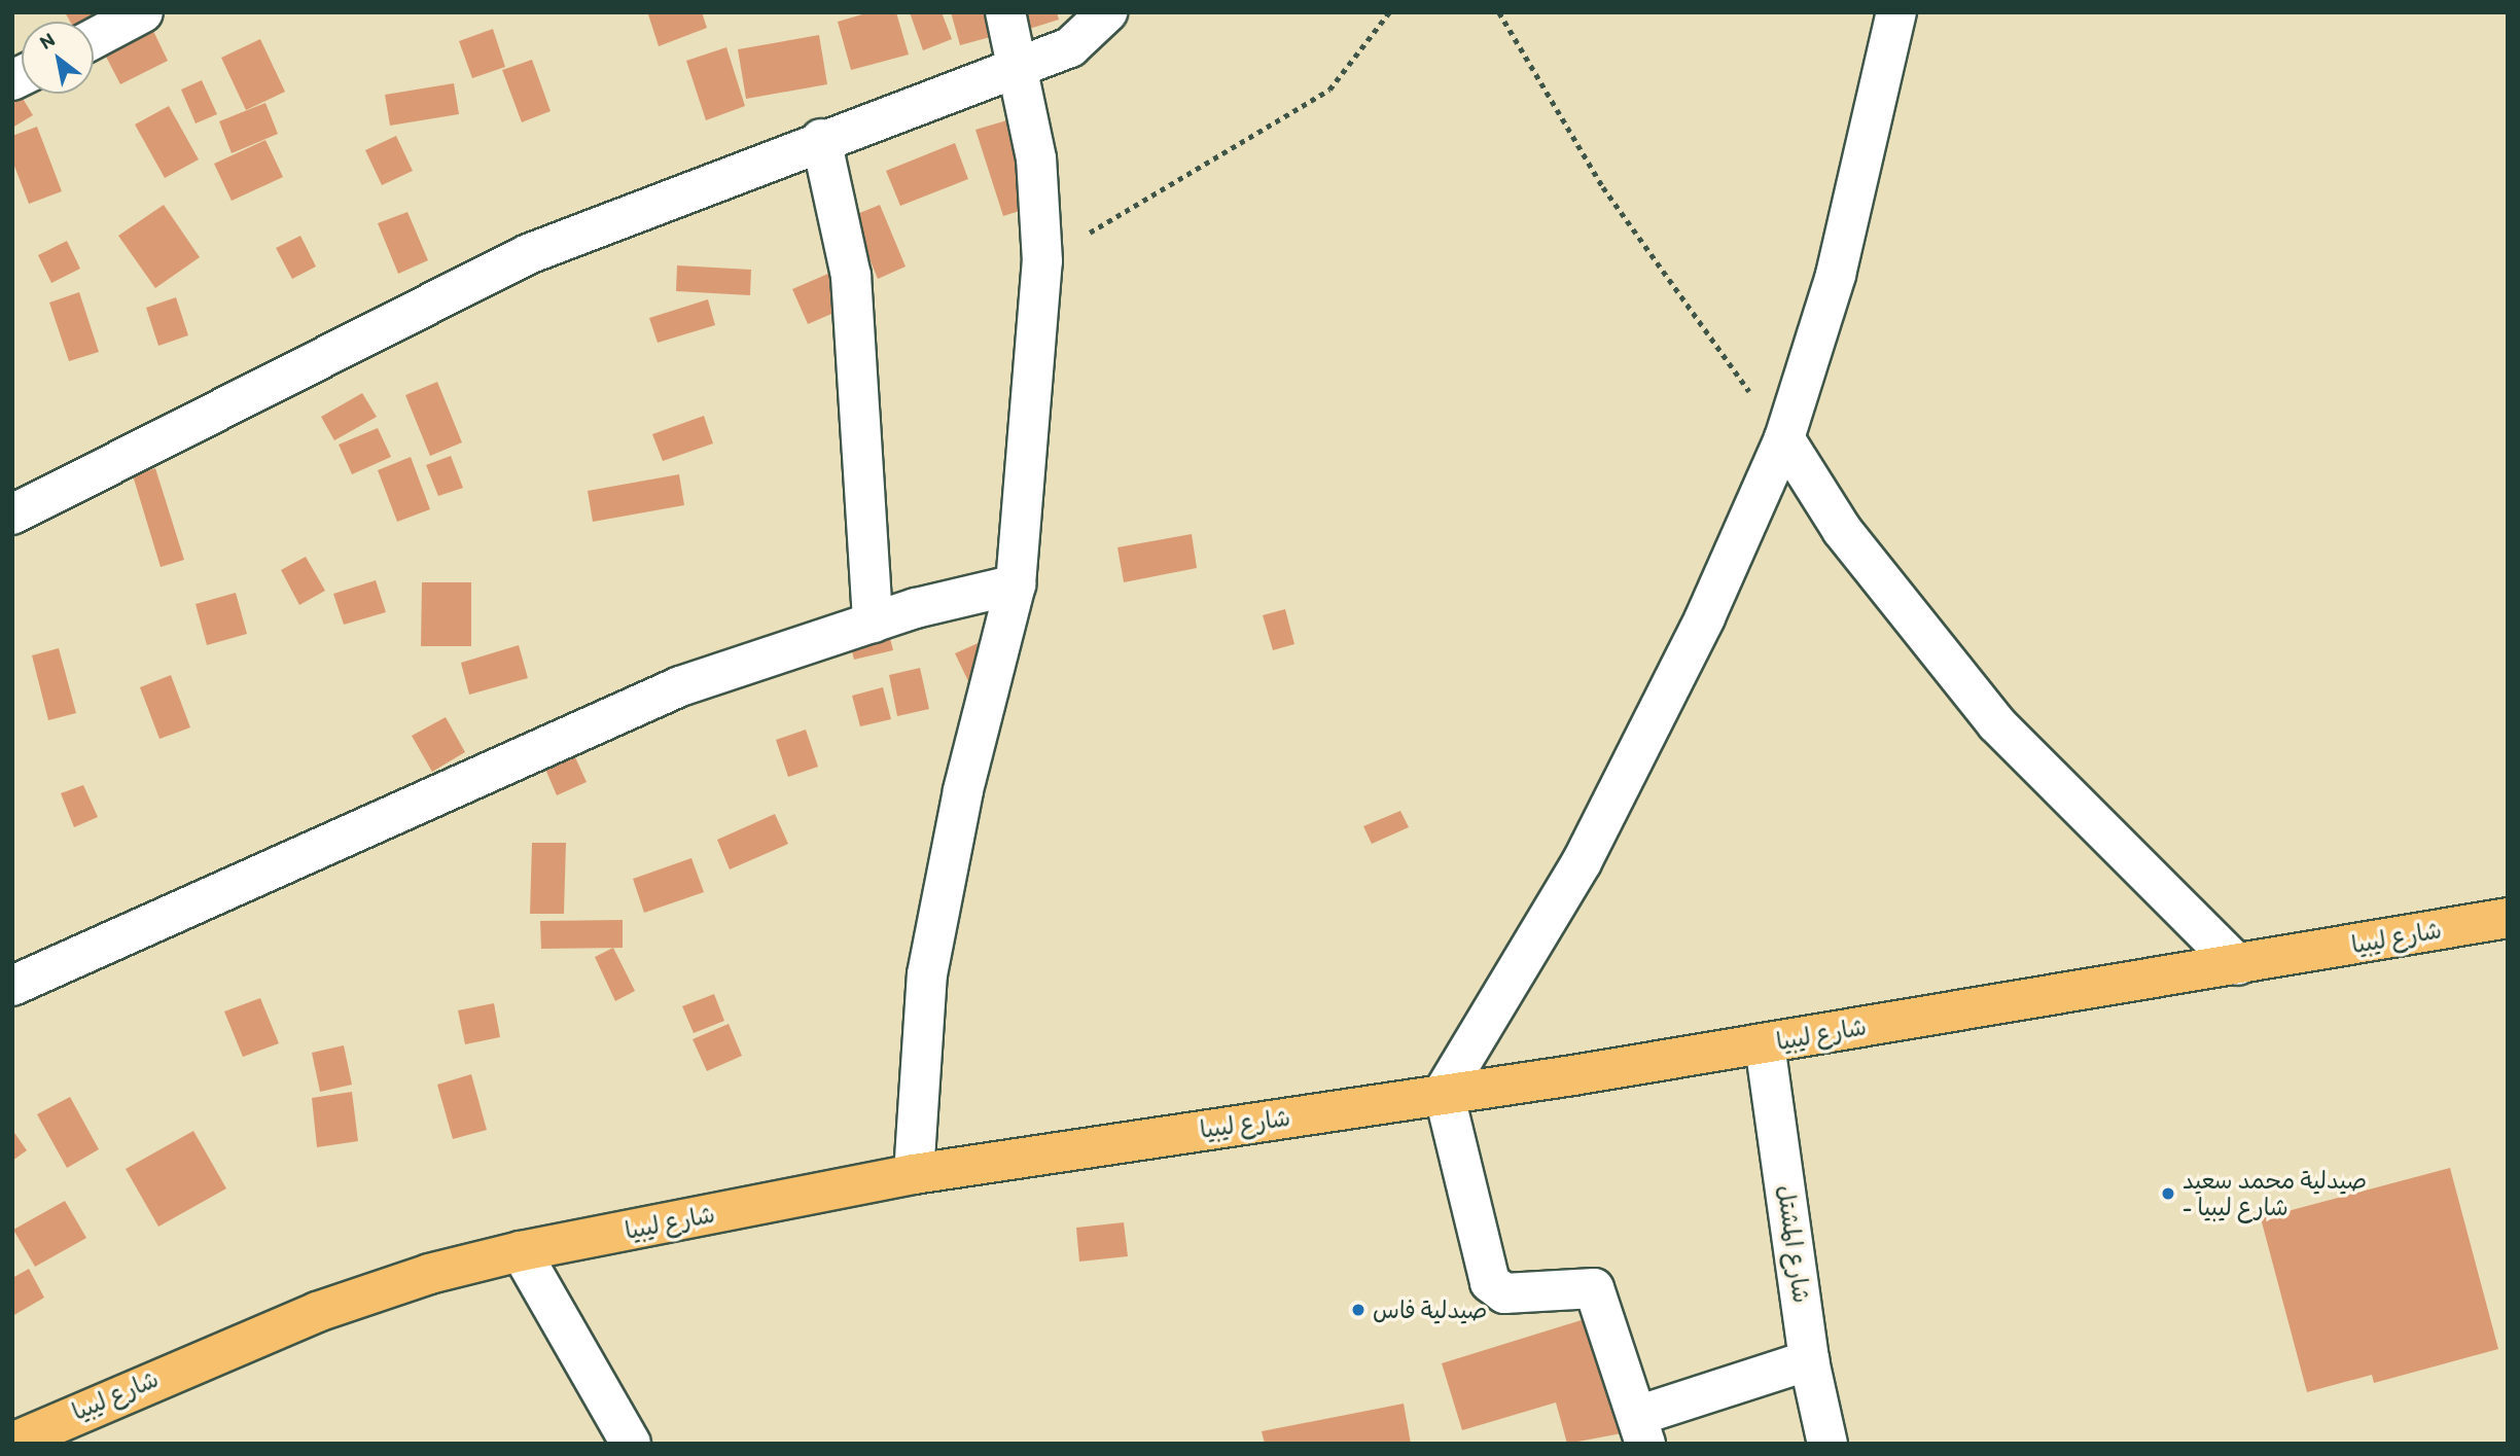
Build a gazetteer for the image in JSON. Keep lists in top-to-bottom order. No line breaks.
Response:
{"streets":{"highway":["شارع ليبيا"],"street":["شارع المشتل"]},"crossings":[["شارع ليبيا","شارع المشتل"]],"places":["صيدلية محمد سعيد - شارع ليبيا","صيدلية فاس"],"north":"top left"}
